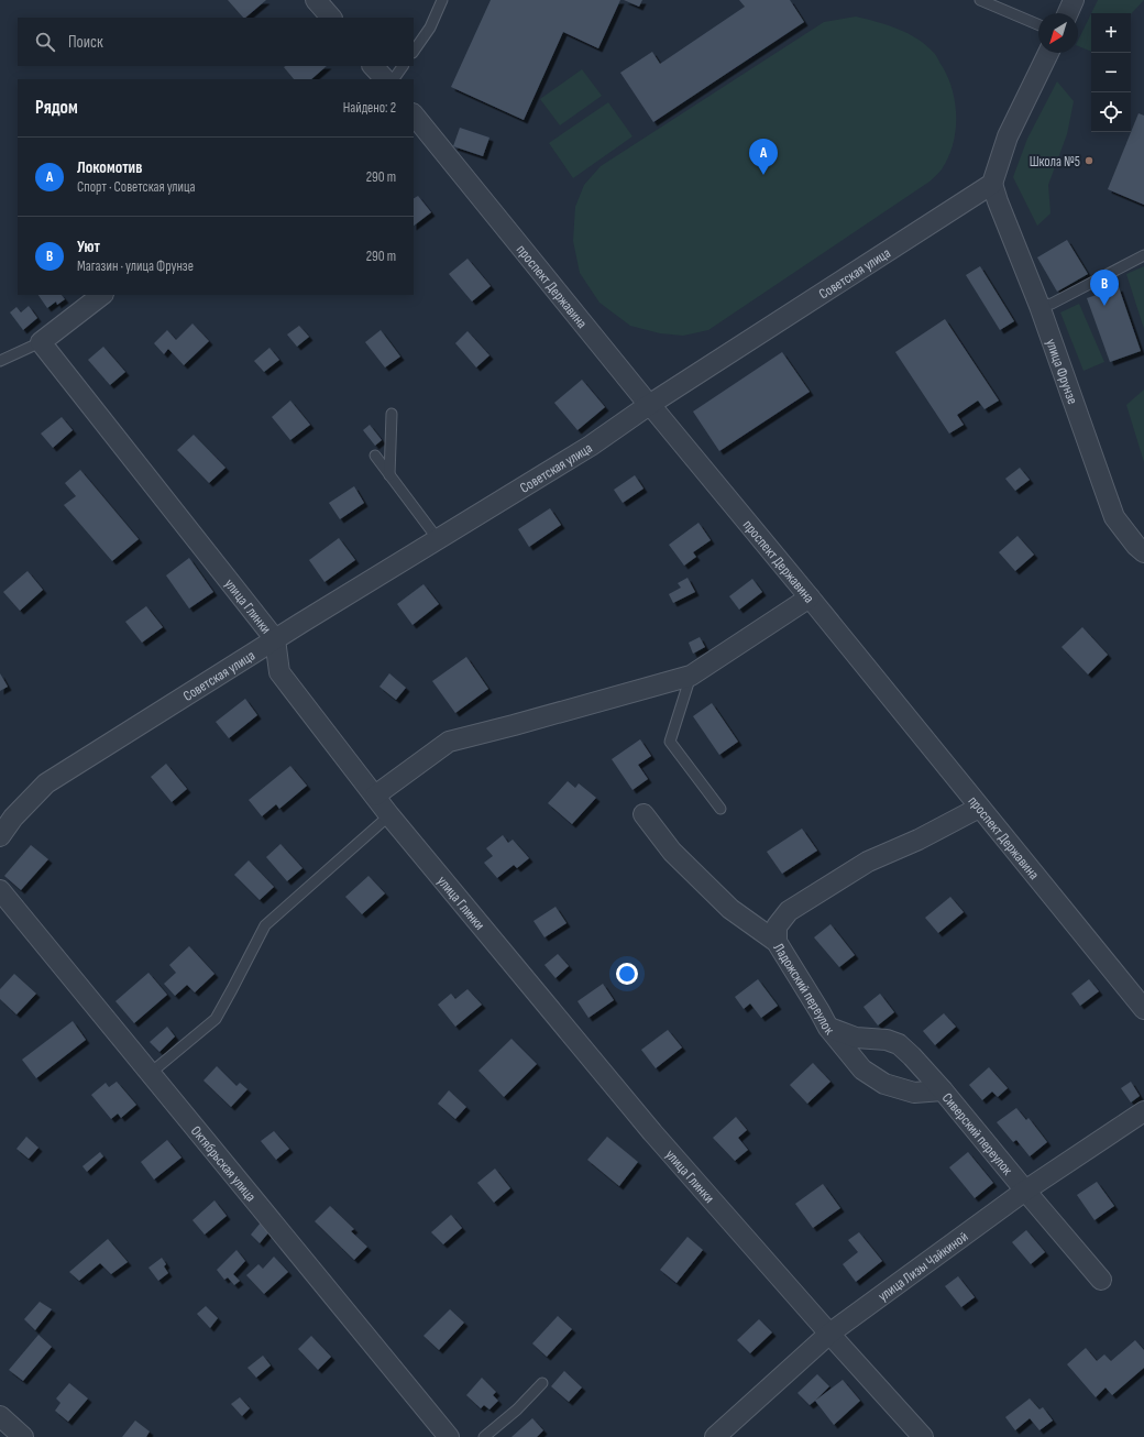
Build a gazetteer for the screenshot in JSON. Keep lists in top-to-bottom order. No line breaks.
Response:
{"streets":{"street":["Советская улица","проспект Державина","улица Фрунзе","улица Глинки","Ладожский переулок","Сиверский переулок","Октябрьская улица","улица Лизы Чайкиной"]},"crossings":[["Советская улица","проспект Державина"],["Советская улица","улица Фрунзе"],["Советская улица","улица Глинки"],["улица Глинки","улица Лизы Чайкиной"],["Ладожский переулок","Сиверский переулок"],["Сиверский переулок","улица Лизы Чайкиной"]],"places":["Школа №5"],"north":"bottom left","page":{"map_buttons":["+","−"],"search":"Поиск","heading":["Рядом","Найдено: 2"],"list":[{"mark":"A","name":"Локомотив","note":"Спорт · Советская улица","value":"290 m"},{"mark":"B","name":"Уют","note":"Магазин · улица Фрунзе","value":"290 m"}],"pins":["A","B"]}}
